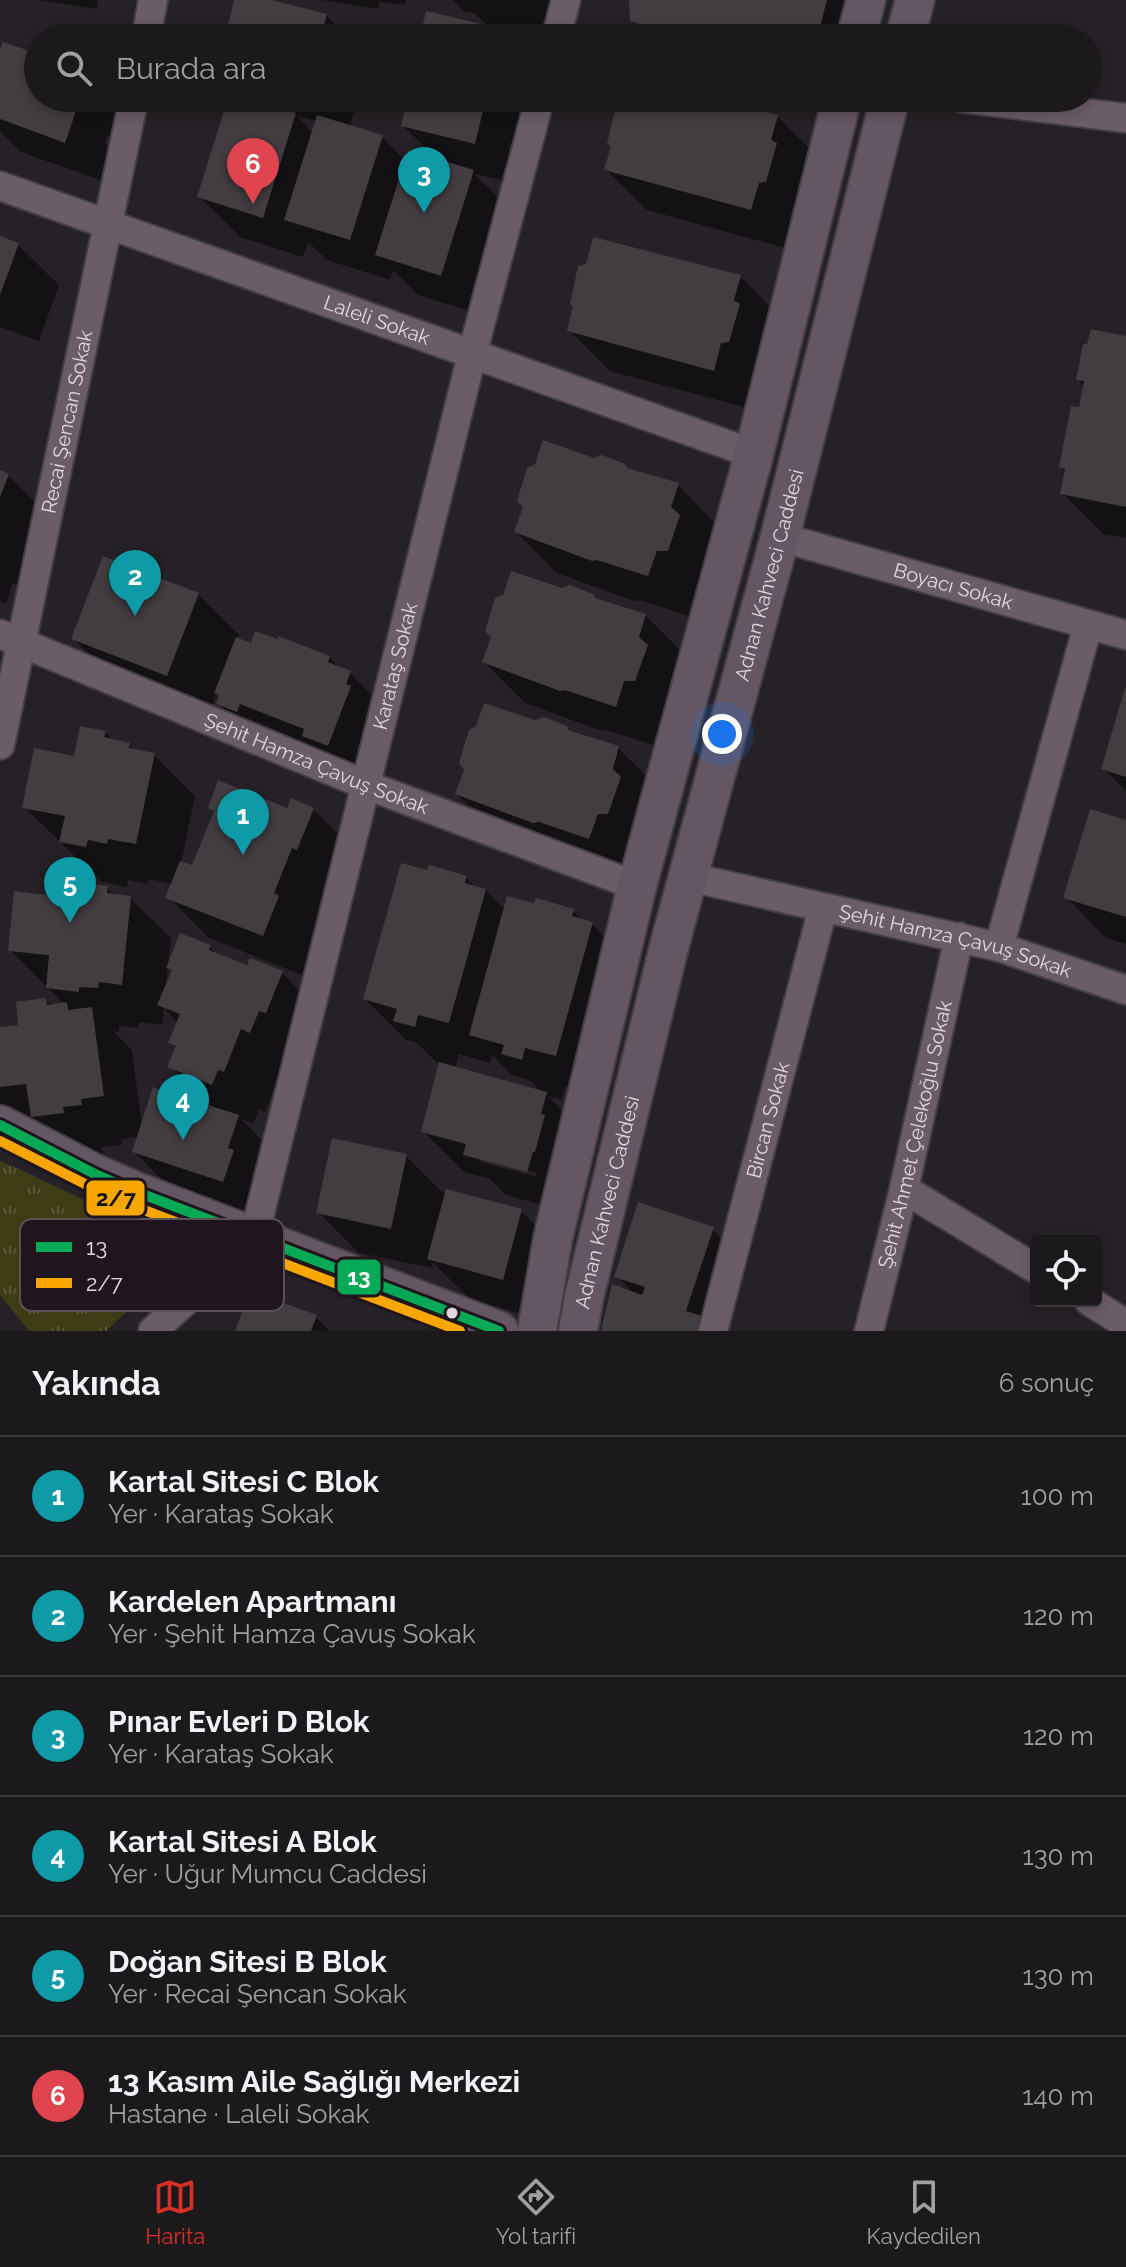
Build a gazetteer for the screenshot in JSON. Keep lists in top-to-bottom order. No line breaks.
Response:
{"streets":{"main road":["Adnan Kahveci Caddesi"],"street":["Laleli Sokak","Recai Şencan Sokak","Boyacı Sokak","Karataş Sokak","Şehit Hamza Çavuş Sokak","Bircan Sokak","Şehit Ahmet Çelekoğlu Sokak"]},"crossings":[["Laleli Sokak","Recai Şencan Sokak"],["Laleli Sokak","Karataş Sokak"],["Recai Şencan Sokak","Şehit Hamza Çavuş Sokak"],["Adnan Kahveci Caddesi","Boyacı Sokak"],["Adnan Kahveci Caddesi","Şehit Hamza Çavuş Sokak"],["Karataş Sokak","Şehit Hamza Çavuş Sokak"],["Şehit Hamza Çavuş Sokak","Bircan Sokak"],["Şehit Hamza Çavuş Sokak","Şehit Ahmet Çelekoğlu Sokak"]],"lines":["transit line 13","transit line 2/7"],"legend":["13","2/7"],"page":{"search":"Burada ara","pins":["6","3","2","1","5","4"],"heading":["Yakında","6 sonuç"],"list":[{"mark":"1","name":"Kartal Sitesi C Blok","note":"Yer · Karataş Sokak","value":"100 m"},{"mark":"2","name":"Kardelen Apartmanı","note":"Yer · Şehit Hamza Çavuş Sokak","value":"120 m"},{"mark":"3","name":"Pınar Evleri D Blok","note":"Yer · Karataş Sokak","value":"120 m"},{"mark":"4","name":"Kartal Sitesi A Blok","note":"Yer · Uğur Mumcu Caddesi","value":"130 m"},{"mark":"5","name":"Doğan Sitesi B Blok","note":"Yer · Recai Şencan Sokak","value":"130 m"},{"mark":"6","name":"13 Kasım Aile Sağlığı Merkezi","note":"Hastane · Laleli Sokak","value":"140 m"}],"nav":["Harita","Yol tarifi","Kaydedilen"]}}
